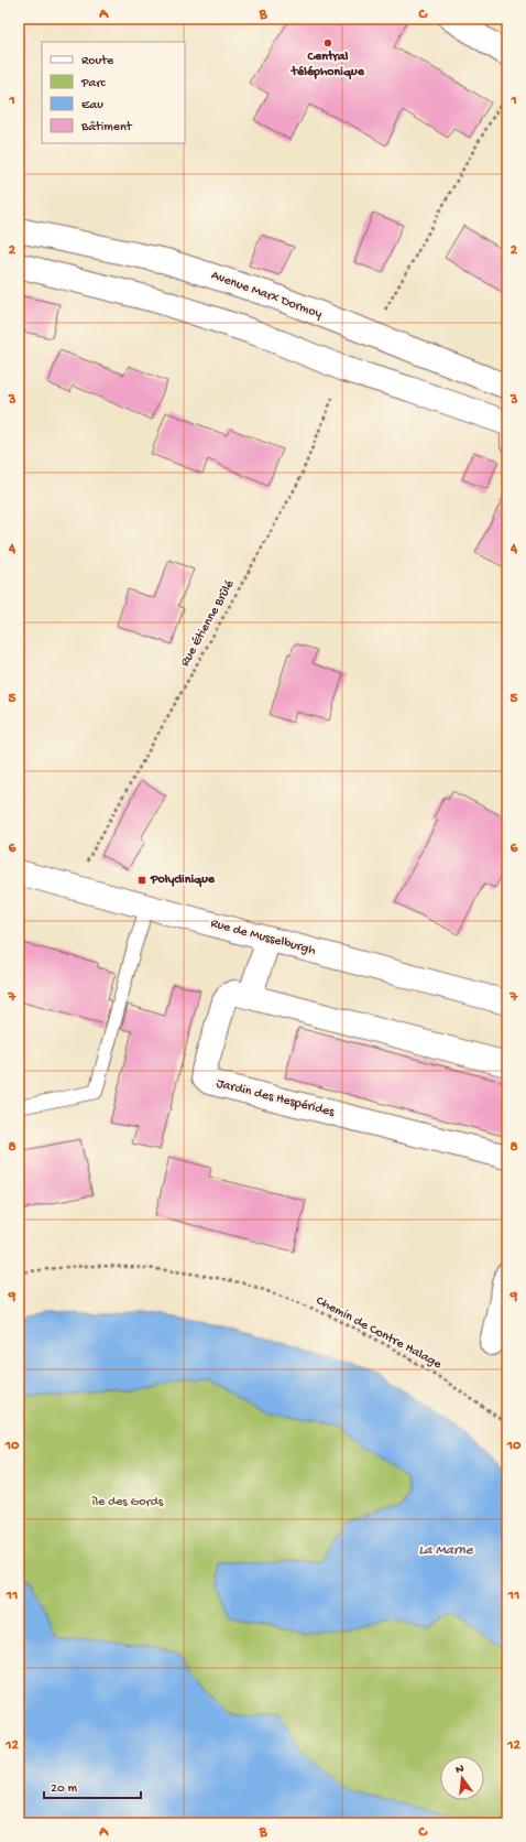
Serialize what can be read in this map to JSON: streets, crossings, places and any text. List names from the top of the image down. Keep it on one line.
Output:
{"streets":{"street":["Avenue Marx Dormoy","Rue de Musselburgh","Jardin des Hespérides"],"path":["Rue Étienne Brûlé","Chemin de Contre Halage"]},"water":["La Marne"],"parks":["île des Gords"],"places":{"other":["Central téléphonique"],"transit":["Polyclinique"]},"legend":["Route","Parc","Eau","Bâtiment"],"scale_bar":"20 m","north":"top","grid":{"columns":["A","B","C"],"rows":["1","2","3","4","5","6","7","8","9","10","11","12"]}}
